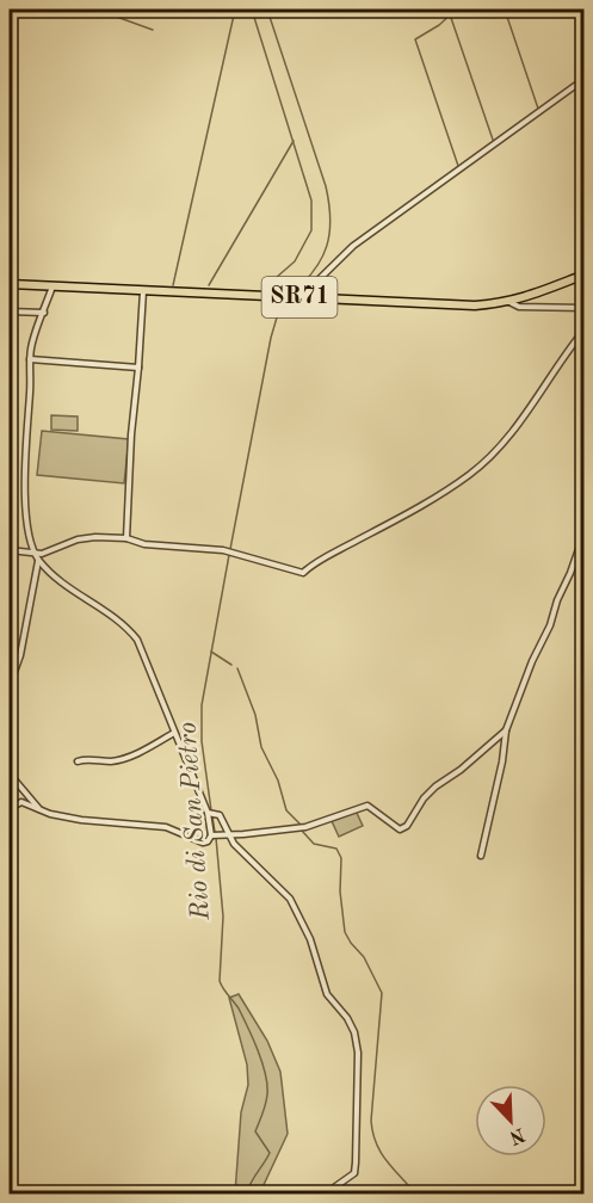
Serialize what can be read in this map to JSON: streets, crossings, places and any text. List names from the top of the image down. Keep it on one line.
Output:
{"streets":{"main road":["SR71"]},"water":["Rio di San Pietro"],"north":"bottom right"}
